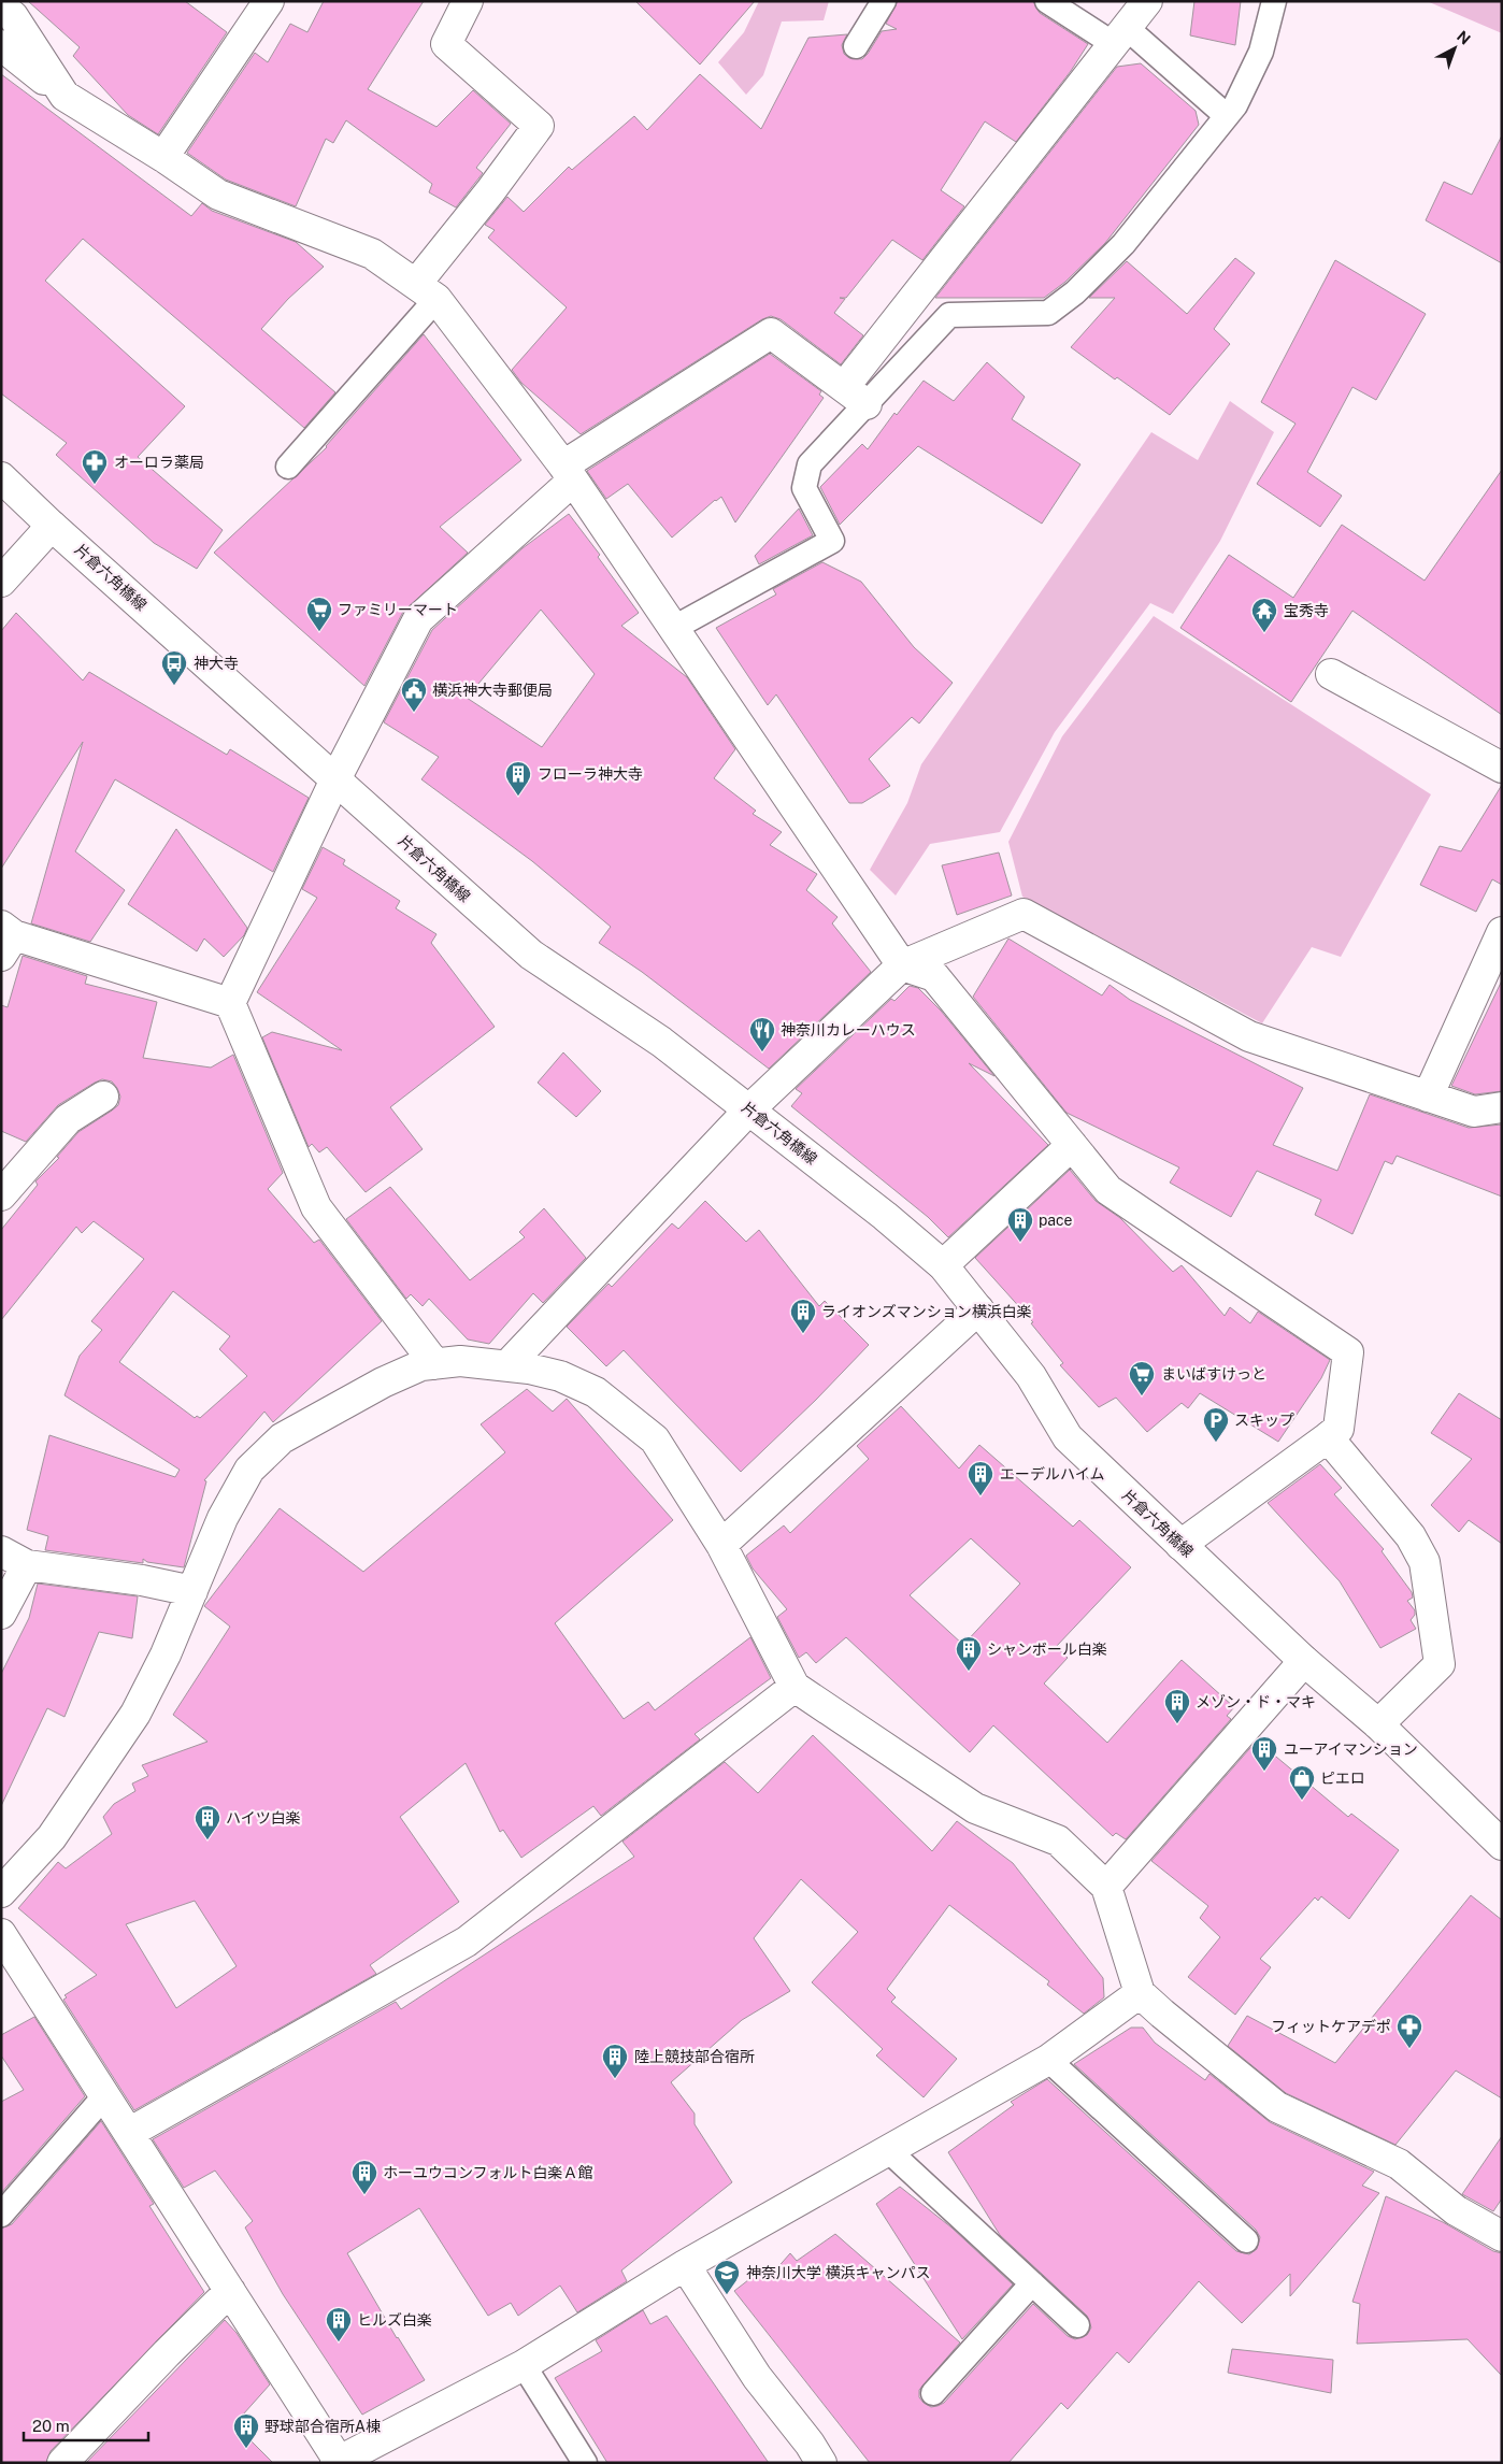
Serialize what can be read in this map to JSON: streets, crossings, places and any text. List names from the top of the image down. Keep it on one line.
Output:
{"streets":{"street":["片倉六角橋線"]},"places":{"pharmacy":["オーロラ薬局","フィットケアデポ"],"supermarket":["ファミリーマート","まいばすけっと"],"temple":["宝秀寺"],"bus stop":["神大寺"],"public building":["横浜神大寺郵便局"],"building":["フローラ神大寺","pace","ライオンズマンション横浜白楽","エーデルハイム","シャンボール白楽","メゾン・ド・マキ","ユーアイマンション","ハイツ白楽","陸上競技部合宿所","ホーユウコンフォルト白楽Ａ館","ヒルズ白楽","野球部合宿所A棟"],"restaurant":["神奈川カレーハウス"],"parking":["スキップ"],"shop":["ピエロ"],"school or university":["神奈川大学 横浜キャンパス"]},"scale_bar":"20 m","north":"top right"}
